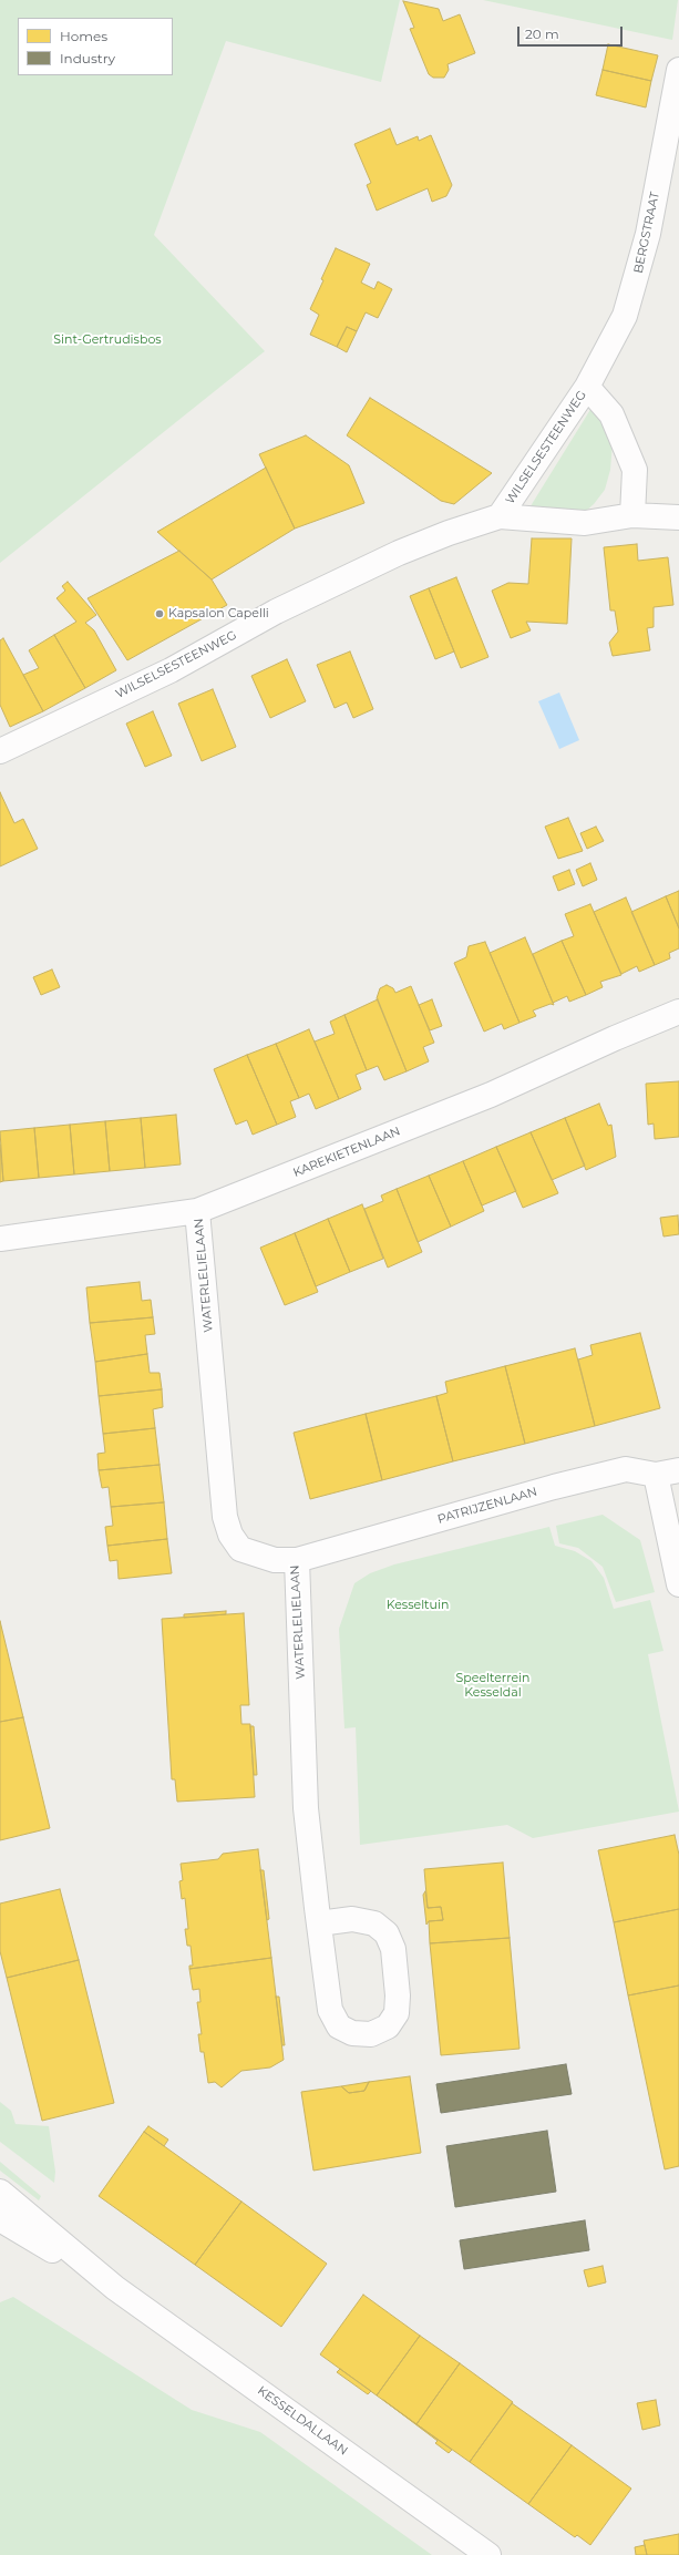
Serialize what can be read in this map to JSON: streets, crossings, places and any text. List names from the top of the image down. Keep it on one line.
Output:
{"streets":{"street":["BERGSTRAAT","WILSELSESTEENWEG","KAREKIETENLAAN","WATERLELIELAAN","PATRIJZENLAAN","KESSELDALLAAN"]},"crossings":[["BERGSTRAAT","WILSELSESTEENWEG"],["KAREKIETENLAAN","WATERLELIELAAN"],["WATERLELIELAAN","PATRIJZENLAAN"]],"parks":["Sint-Gertrudisbos","Kesseltuin","Speelterrein Kesseldal"],"places":["Kapsalon Capelli"],"legend":["Homes","Industry"],"scale_bar":"20 m"}
